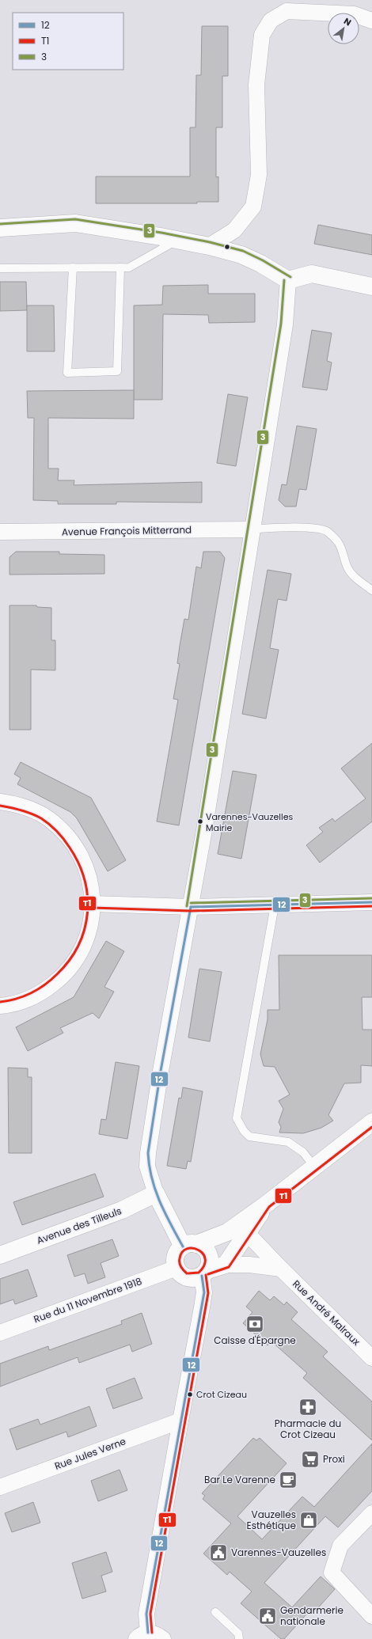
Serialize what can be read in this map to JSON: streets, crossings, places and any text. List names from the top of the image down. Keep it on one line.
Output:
{"streets":{"street":["Avenue François Mitterrand","Avenue des Tilleuls","Rue du 11 Novembre 1918","Rue André Malraux","Rue Jules Verne"]},"places":{"other":["Varennes-Vauzelles Mairie","Crot Cizeau"],"bank":["Caisse d'Épargne"],"pharmacy":["Pharmacie du Crot Cizeau"],"supermarket":["Proxi"],"cafe":["Bar Le Varenne"],"shop":["Vauzelles Esthétique"],"public building":["Varennes-Vauzelles","Gendarmerie nationale"]},"lines":["transit line 3","transit line T1","transit line 12"],"legend":["12","T1","3"],"north":"top right"}
